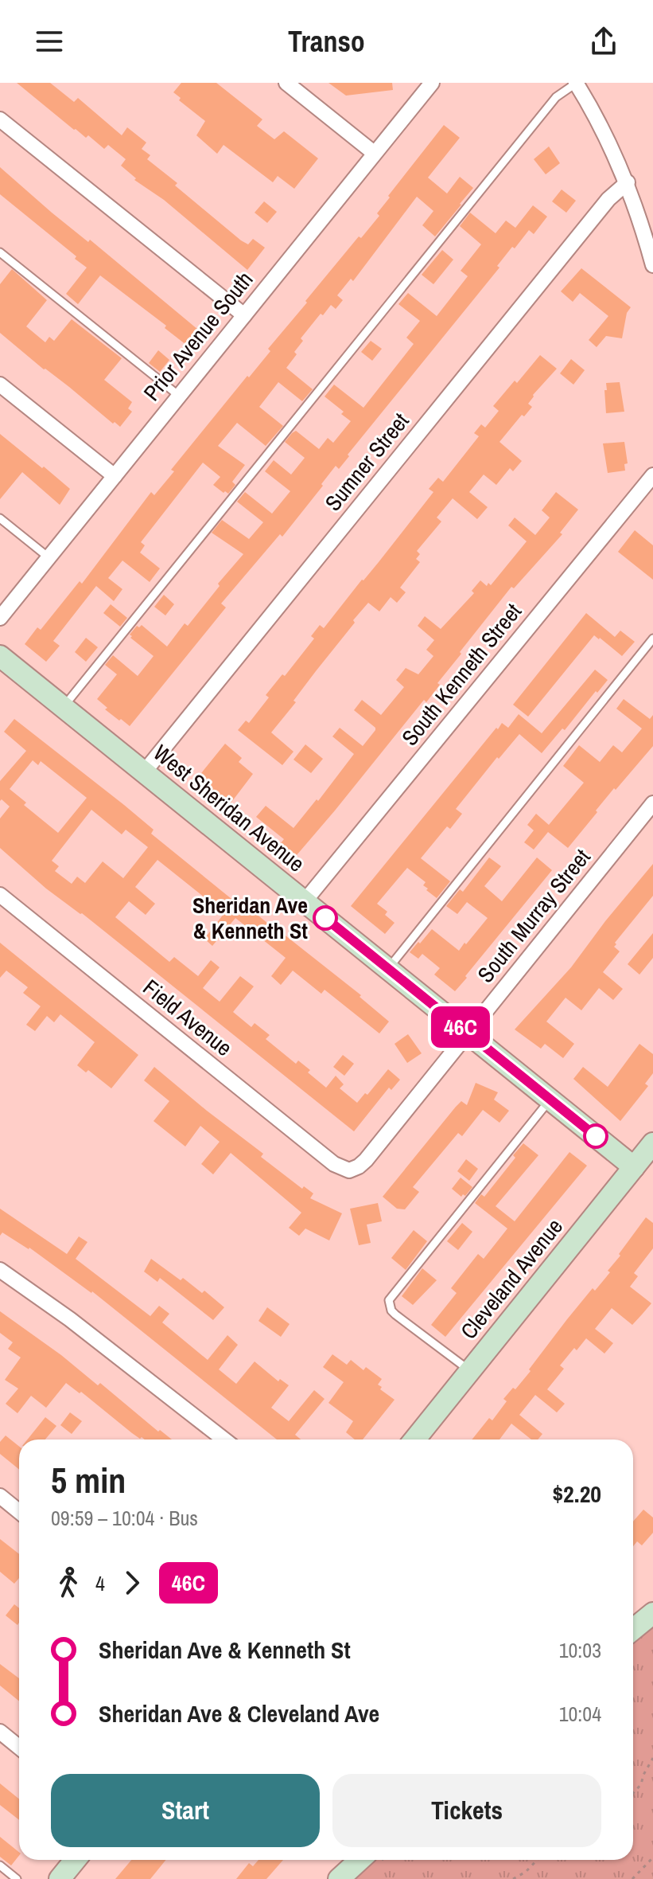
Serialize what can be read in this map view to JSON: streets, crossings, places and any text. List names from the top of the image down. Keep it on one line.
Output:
{"streets":{"street":["Prior Avenue South","Sumner Street","South Kenneth Street","West Sheridan Avenue","South Murray Street","Field Avenue","Cleveland Avenue"]},"crossings":[["Sumner Street","West Sheridan Avenue"],["South Kenneth Street","West Sheridan Avenue"],["West Sheridan Avenue","South Murray Street"],["West Sheridan Avenue","Cleveland Avenue"],["South Murray Street","Field Avenue"]],"places":["Sheridan Ave & Kenneth St"],"lines":["bus line 46C"],"page":{"header":"Transo","on_map":"46C","heading":["5 min","09:59 – 10:04 · Bus","$2.20"],"legs":["4","46C"],"list":[{"name":"Sheridan Ave & Kenneth St","value":"10:03"},{"name":"Sheridan Ave & Cleveland Ave","value":"10:04"}],"buttons":["Start","Tickets"]}}
